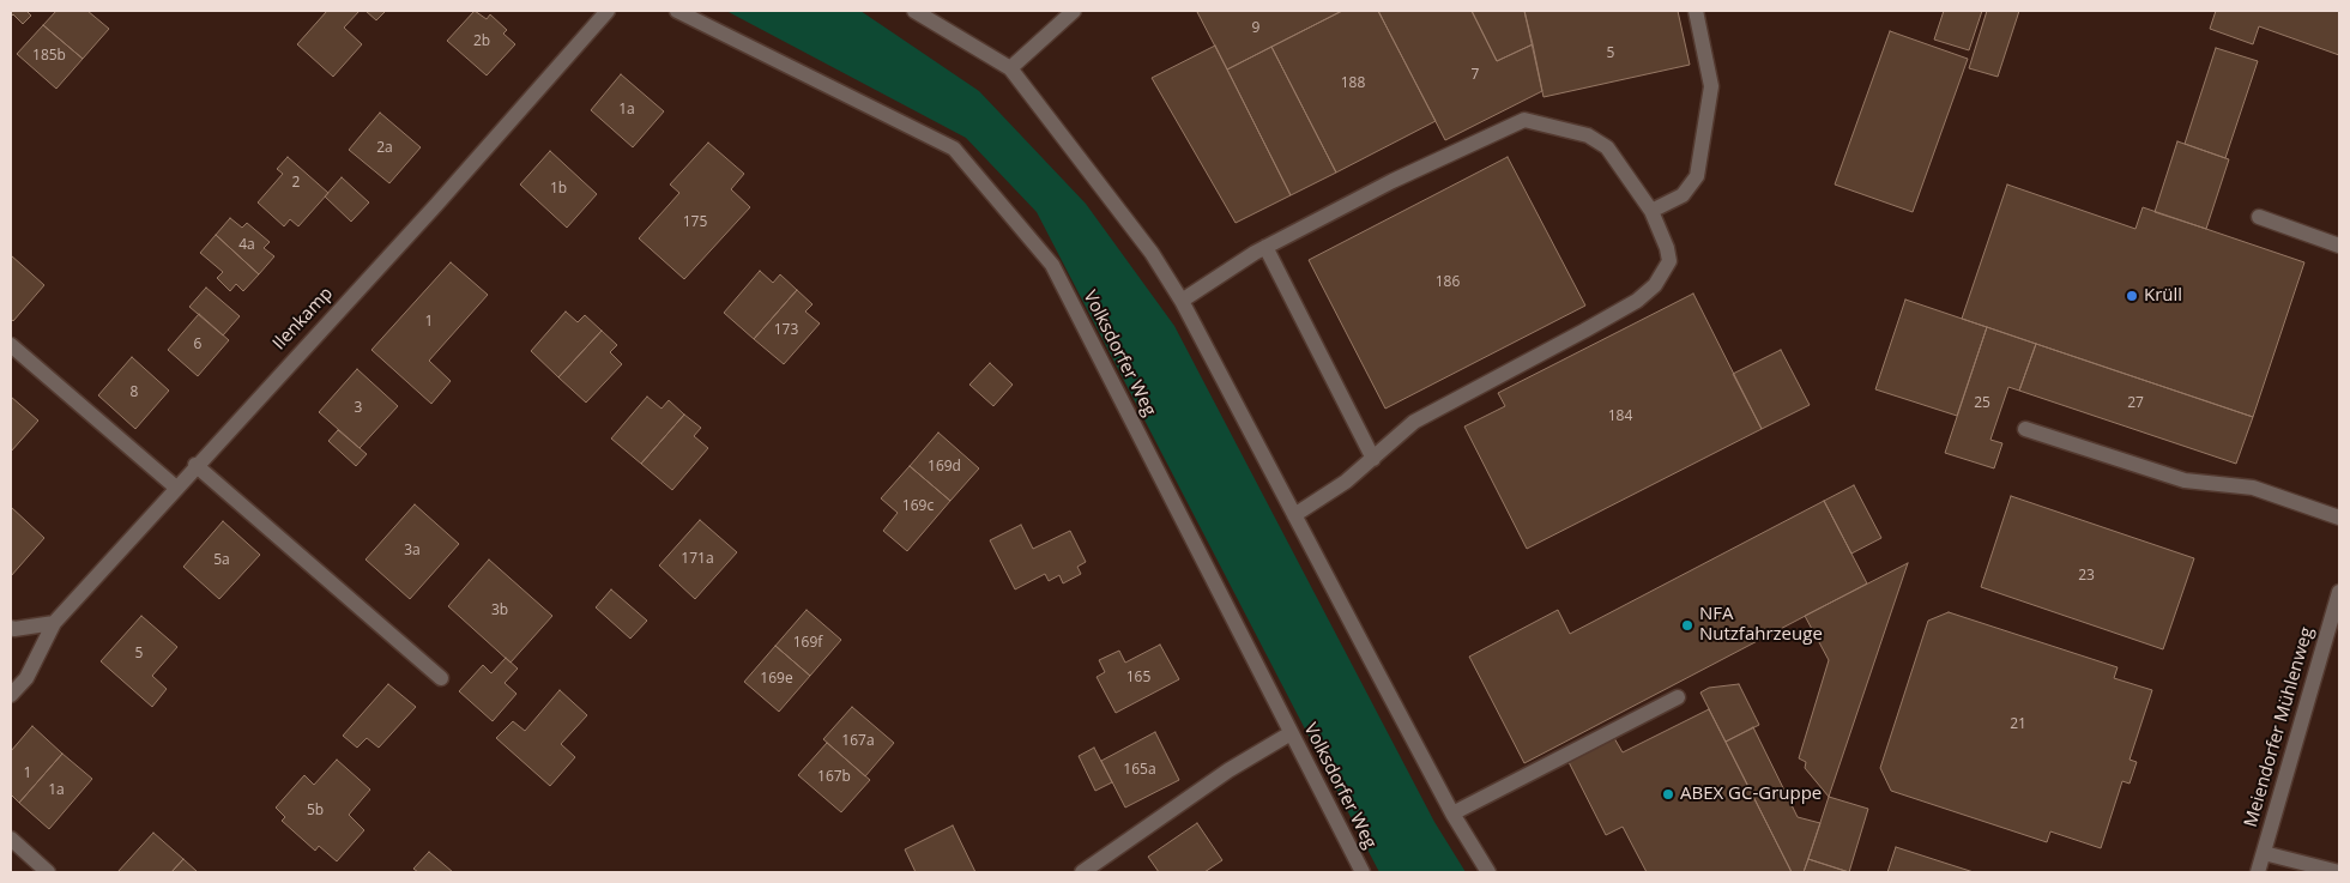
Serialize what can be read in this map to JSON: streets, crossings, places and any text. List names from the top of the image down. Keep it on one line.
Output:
{"streets":{"street":["Ilenkamp","Volksdorfer Weg","Meiendorfer Mühlenweg"]},"places":["Krüll","NFA Nutzfahrzeuge","ABEX GC-Gruppe"],"house_numbers":["9","2b","5","185b","7","188","1a","2a","2","1b","175","4a","186","1","173","6","8","25","27","3","184","169d","169c","3a","171a","5a","23","3b","169f","5","165","169e","21","167a","165a","1","167b","1a","5b"]}
